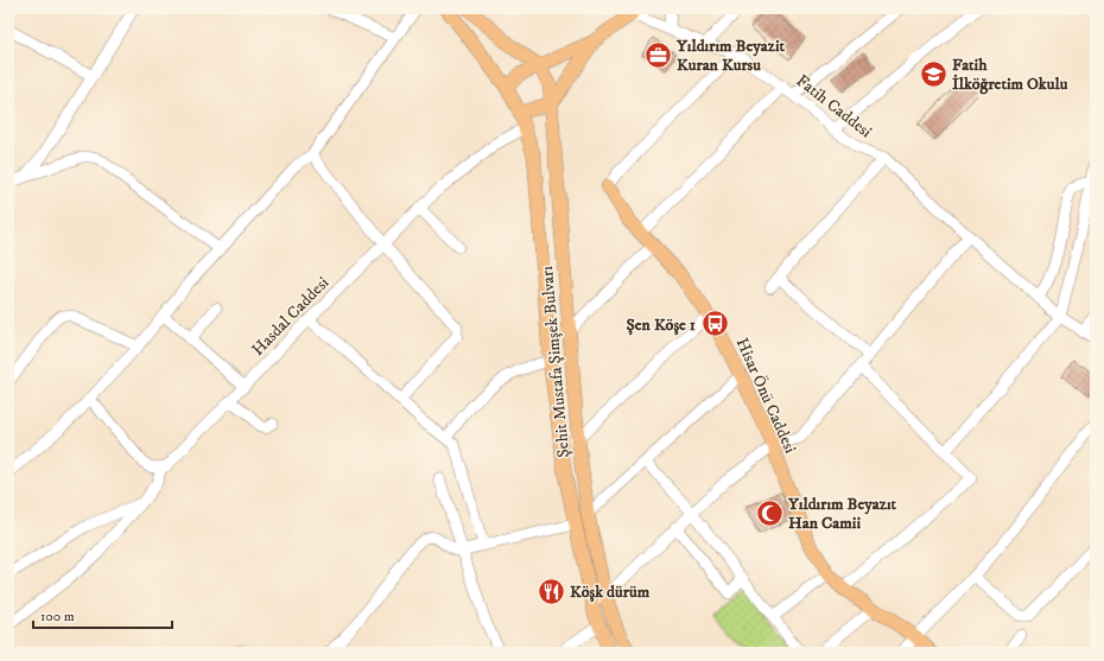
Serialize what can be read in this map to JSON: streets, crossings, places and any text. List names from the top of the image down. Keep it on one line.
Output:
{"streets":{"main road":["Şehit Mustafa Şimşek Bulvarı","Hisar Önü Caddesi"],"street":["Fatih Caddesi","Hasdal Caddesi"]},"crossings":[["Hasdal Caddesi","Şehit Mustafa Şimşek Bulvarı"]],"places":{"office":["Yıldırım Beyazit Kuran Kursu"],"school or university":["Fatih İlköğretim Okulu"],"bus stop":["Şen Köşe 1"],"mosque":["Yıldırım Beyazıt Han Camii"],"restaurant":["Köşk dürüm"]},"scale_bar":"100 m"}
